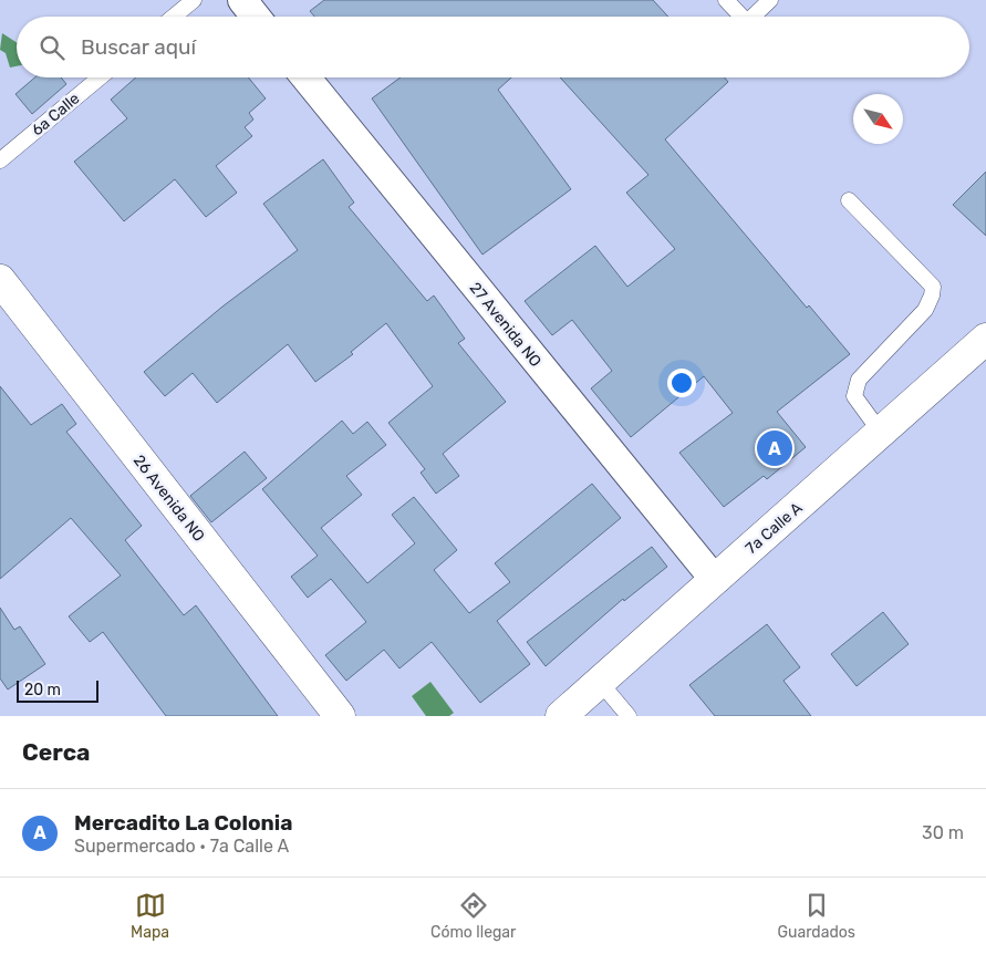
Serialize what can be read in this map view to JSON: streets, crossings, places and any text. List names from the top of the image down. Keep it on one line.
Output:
{"streets":{"street":["27 Avenida NO","26 Avenida NO","7a Calle A"],"lane":["6a Calle"]},"crossings":[["27 Avenida NO","7a Calle A"]],"scale_bar":"20 m","north":"bottom right","page":{"search":"Buscar aquí","pins":"A","scale":"20 m","heading":"Cerca","list":[{"mark":"A","name":"Mercadito La Colonia","note":"Supermercado · 7a Calle A","value":"30 m"}],"nav":["Mapa","Cómo llegar","Guardados"]}}
